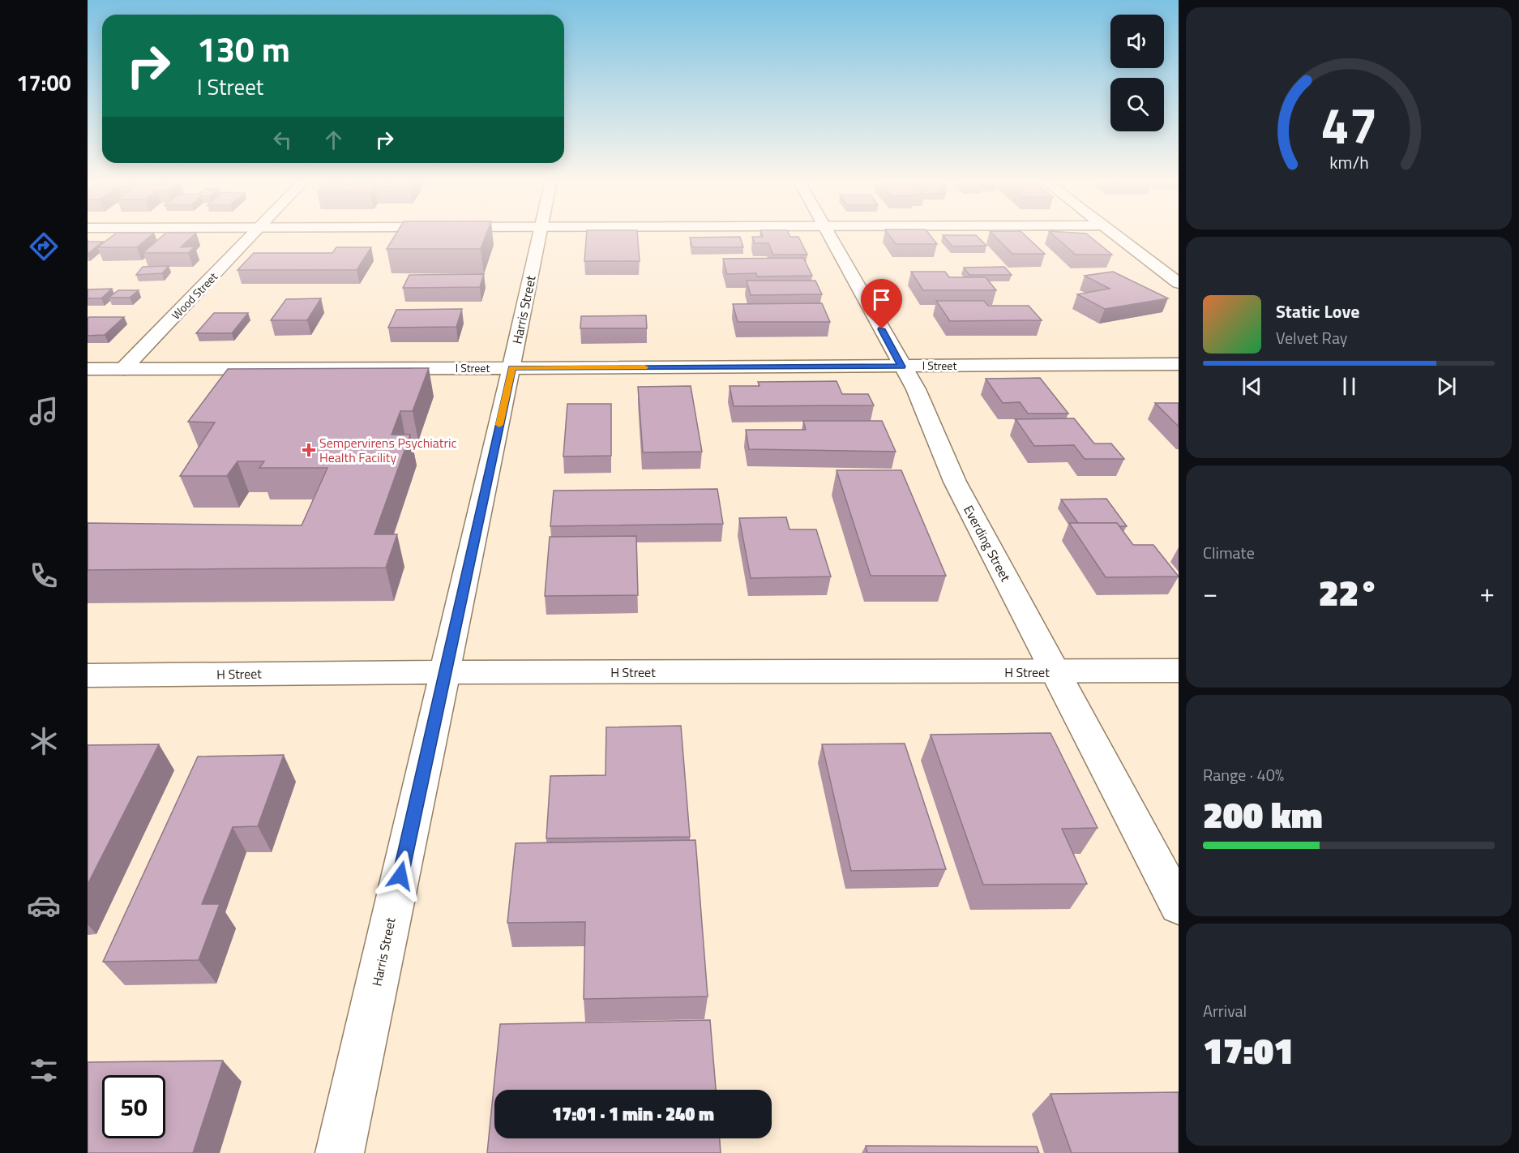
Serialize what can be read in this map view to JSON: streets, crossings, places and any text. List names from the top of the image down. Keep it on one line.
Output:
{"streets":{"street":["Wood Street","Harris Street","I Street","Everding Street","H Street"]},"crossings":[["Wood Street","I Street"],["Harris Street","I Street"],["Harris Street","H Street"],["I Street","Everding Street"],["Everding Street","H Street"]],"places":{"health":["Sempervirens Psychiatric Health Facility"]},"page":{"tabs":"17:00","turn":["130 m","I Street"],"song":["Static Love","Velvet Ray"],"tile":["Climate",["Range · 40%","200 km"],["Arrival","17:01"]],"heat":["−","22°","+"],"limit":"50","trip":"17:01 · 1 min · 240 m","gauge":["47","km/h"]}}
